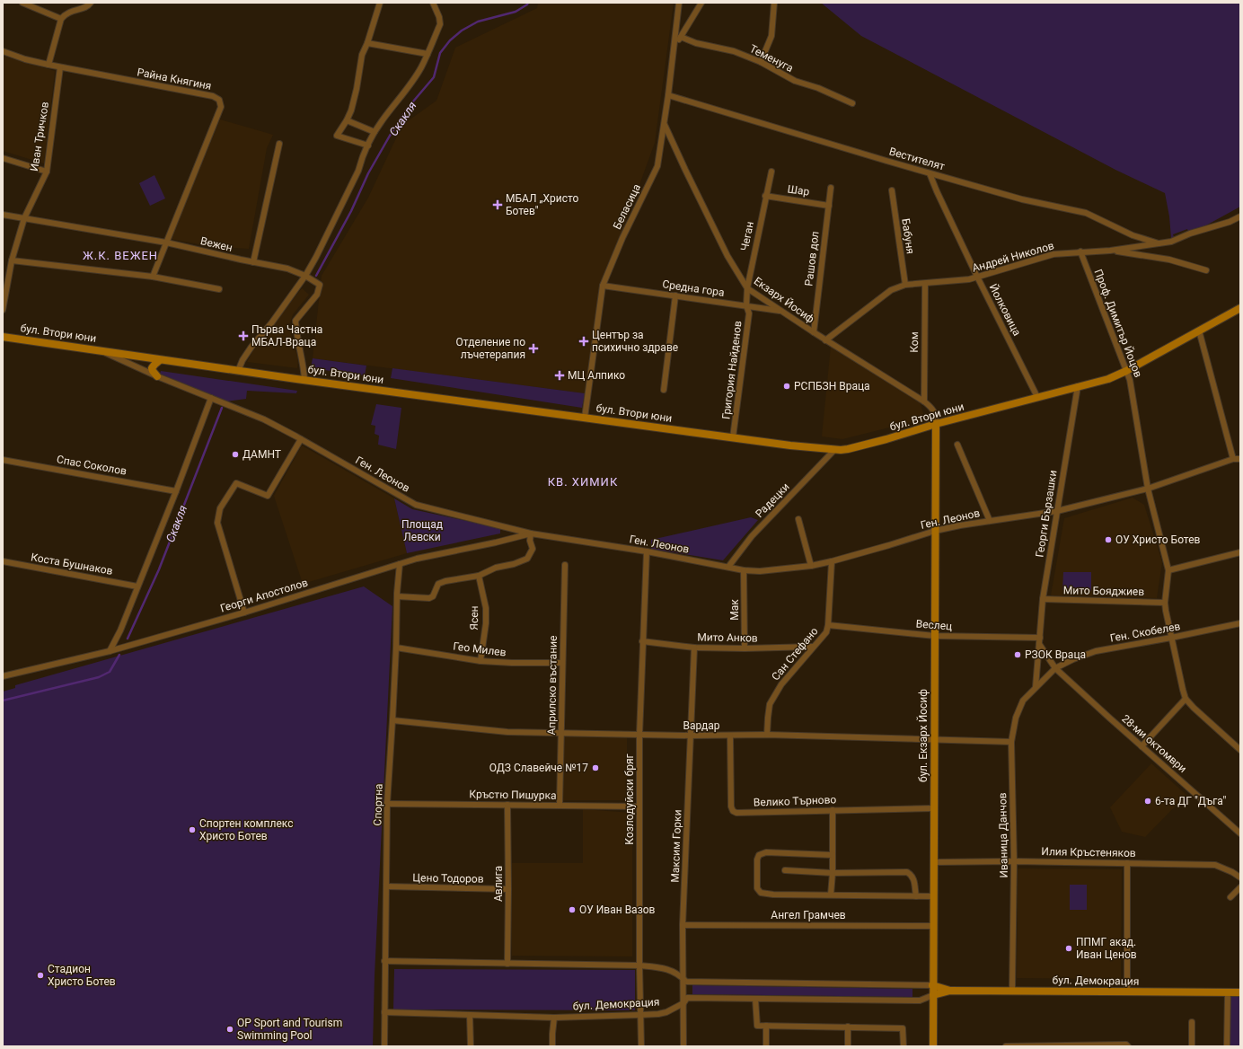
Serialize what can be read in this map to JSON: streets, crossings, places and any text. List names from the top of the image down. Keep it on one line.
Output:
{"streets":{"street":["Теменуга","Райна Княгиня","Иван Тричков","Вестителят","Шар","Беласица","Чеган","Бабуня","Вежен","Андрей Николов","Рашов дол","Средна гора","Екзарх Йосиф","Йолковица","Проф. Димитър Йоцов","бул. Втори юни","Ком","Григория Найденов","Спас Соколов","Ген. Леонов","Радецки","Георги Бързашки","Коста Бушнаков","Мито Бояджиев","Георги Апостолов","Мак","Ясен","Веслец","Ген. Скобелев","Мито Анков","Гео Милев","Сан Стефано","Априлско въстание","Вардар","бул. Екзарх Йосиф","28-ми октомври","Кръстю Пишурка","Козлодуйски бряг","Велико Търново","Спортна","Иваница Данчов","Максим Горки","Илия Кръстеняков","Цено Тодоров","Авлига","Ангел Грамчев","бул. Демокрация"]},"crossings":[["Райна Княгиня","Иван Тричков"],["Райна Княгиня","Вежен"],["Иван Тричков","Вежен"],["Вестителят","Беласица"],["Вестителят","Андрей Николов"],["Вестителят","Йолковица"],["Шар","Чеган"],["Шар","Рашов дол"],["Беласица","Средна гора"],["Беласица","Екзарх Йосиф"],["Беласица","бул. Втори юни"],["Чеган","Средна гора"],["Чеган","Екзарх Йосиф"],["Чеган","Григория Найденов"],["Бабуня","Андрей Николов"],["Вежен","бул. Втори юни"],["Андрей Николов","Екзарх Йосиф"],["Андрей Николов","Йолковица"],["Андрей Николов","Проф. Димитър Йоцов"],["Андрей Николов","Ком"],["Рашов дол","Екзарх Йосиф"],["Средна гора","Екзарх Йосиф"],["Средна гора","Григория Найденов"],["Екзарх Йосиф","бул. Втори юни"],["Екзарх Йосиф","Ком"],["Екзарх Йосиф","бул. Екзарх Йосиф"],["Йолковица","бул. Втори юни"],["Проф. Димитър Йоцов","бул. Втори юни"],["Проф. Димитър Йоцов","Ген. Леонов"],["бул. Втори юни","Григория Найденов"],["бул. Втори юни","Ген. Леонов"],["бул. Втори юни","Радецки"],["бул. Втори юни","Георги Бързашки"],["бул. Втори юни","бул. Екзарх Йосиф"],["Ген. Леонов","Радецки"],["Ген. Леонов","Георги Бързашки"],["Ген. Леонов","Георги Апостолов"],["Ген. Леонов","Мак"],["Ген. Леонов","Сан Стефано"],["Ген. Леонов","бул. Екзарх Йосиф"],["Ген. Леонов","Козлодуйски бряг"],["Георги Бързашки","Мито Бояджиев"],["Георги Бързашки","Веслец"],["Георги Бързашки","Ген. Скобелев"],["Георги Бързашки","28-ми октомври"],["Георги Бързашки","Иваница Данчов"],["Георги Апостолов","Спортна"],["Мак","Мито Анков"],["Ясен","Гео Милев"],["Веслец","Сан Стефано"],["Веслец","бул. Екзарх Йосиф"],["Веслец","28-ми октомври"],["Ген. Скобелев","28-ми октомври"],["Ген. Скобелев","Иваница Данчов"],["Мито Анков","Сан Стефано"],["Мито Анков","Козлодуйски бряг"],["Мито Анков","Максим Горки"],["Гео Милев","Априлско въстание"],["Гео Милев","Спортна"],["Сан Стефано","Вардар"],["Априлско въстание","Вардар"],["Априлско въстание","Кръстю Пишурка"],["Вардар","бул. Екзарх Йосиф"],["Вардар","Козлодуйски бряг"],["Вардар","Велико Търново"],["Вардар","Спортна"],["Вардар","Иваница Данчов"],["Вардар","Максим Горки"],["бул. Екзарх Йосиф","Велико Търново"],["бул. Екзарх Йосиф","Илия Кръстеняков"],["бул. Екзарх Йосиф","Ангел Грамчев"],["бул. Екзарх Йосиф","бул. Демокрация"],["Кръстю Пишурка","Козлодуйски бряг"],["Кръстю Пишурка","Спортна"],["Кръстю Пишурка","Авлига"],["Козлодуйски бряг","бул. Демокрация"],["Спортна","Цено Тодоров"],["Спортна","бул. Демокрация"],["Иваница Данчов","Илия Кръстеняков"],["Иваница Данчов","бул. Демокрация"],["Максим Горки","Ангел Грамчев"],["Максим Горки","бул. Демокрация"],["Цено Тодоров","Авлига"],["Авлига","бул. Демокрация"]],"districts":["Ж.К. ВЕЖЕН","КВ. ХИМИК"],"water":["Скакля"],"parks":["Площад Левски"],"places":{"health":["МБАЛ „Христо Ботев\"","Първа Частна МБАЛ-Враца","Център за психично здраве","Отделение по лъчетерапия","МЦ Алпико"],"other":["РСПБЗН Враца","ДАМНТ","ОУ Христо Ботев","РЗОК Враца","ОДЗ Славейче №17","6-та ДГ \"Дъга\"","Спортен комплекс Христо Ботев","ОУ Иван Вазов","ППМГ акад. Иван Ценов","Стадион Христо Ботев","OP Sport and Tourism Swimming Pool"]}}
